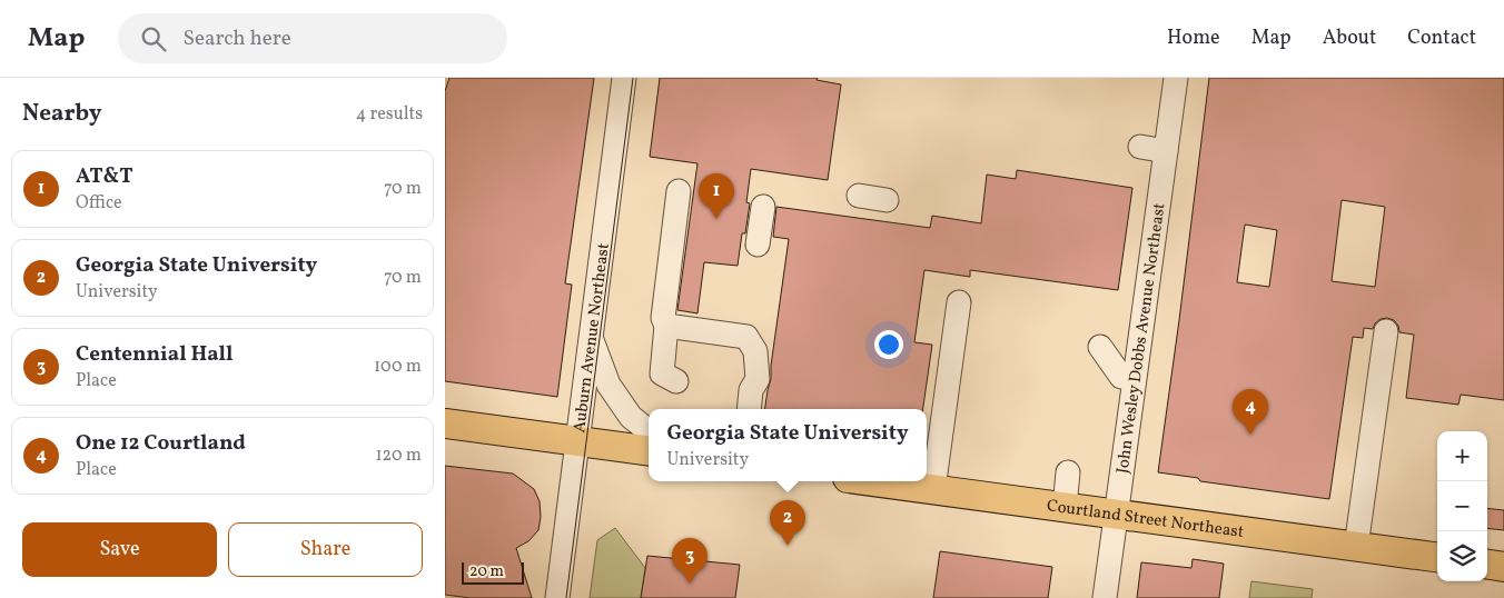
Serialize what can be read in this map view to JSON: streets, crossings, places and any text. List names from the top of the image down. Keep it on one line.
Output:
{"streets":{"main road":["Courtland Street Northeast"],"street":["Auburn Avenue Northeast","John Wesley Dobbs Avenue Northeast"]},"crossings":[["John Wesley Dobbs Avenue Northeast","Courtland Street Northeast"]],"scale_bar":"20 m","page":{"header":"Map","search":"Search here","nav":["Home","Map","About","Contact"],"heading":["Nearby","4 results"],"list":[{"mark":"1","name":"AT&T","note":"Office","value":"70 m"},{"mark":"2","name":"Georgia State University","note":"University","value":"70 m"},{"mark":"3","name":"Centennial Hall","note":"Place","value":"100 m"},{"mark":"4","name":"One 12 Courtland","note":"Place","value":"120 m"}],"pins":["1","4","2","3"],"popup":["Georgia State University","University"],"map_buttons":["+","−"],"buttons":["Save","Share"],"scale":"20 m"}}
